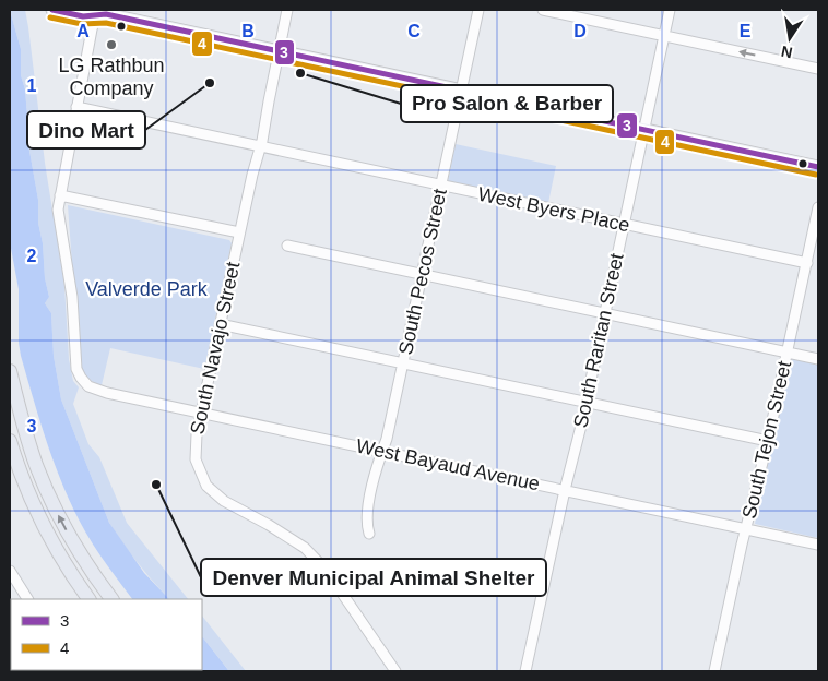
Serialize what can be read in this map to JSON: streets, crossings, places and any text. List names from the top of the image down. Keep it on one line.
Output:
{"streets":{"street":["West Byers Place","South Pecos Street","South Raritan Street","South Navajo Street","South Tejon Street","West Bayaud Avenue"]},"crossings":[["West Byers Place","South Pecos Street"],["West Byers Place","South Raritan Street"],["West Byers Place","South Navajo Street"],["West Byers Place","South Tejon Street"],["South Pecos Street","West Bayaud Avenue"],["South Raritan Street","West Bayaud Avenue"],["South Navajo Street","West Bayaud Avenue"],["South Tejon Street","West Bayaud Avenue"]],"parks":["Valverde Park"],"places":["LG Rathbun Company","Pro Salon & Barber","Dino Mart","Denver Municipal Animal Shelter"],"lines":["transit line 3","transit line 4"],"legend":["3","4"],"north":"bottom","grid":{"columns":["A","B","C","D","E"],"rows":["1","2","3"]}}
